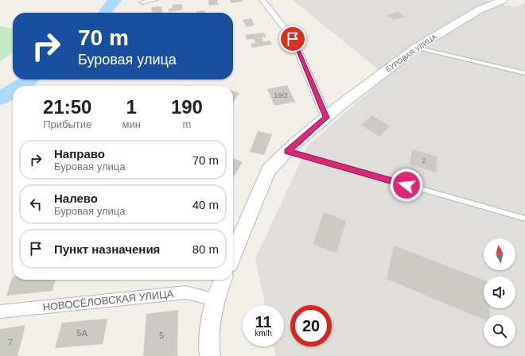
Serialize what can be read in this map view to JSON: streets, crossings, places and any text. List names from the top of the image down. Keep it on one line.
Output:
{"streets":{"street":["БУРОВАЯ УЛИЦА","НОВОСЁЛОВСКАЯ УЛИЦА"]},"house_numbers":["19/2","2","5А","5","7"],"north":"top","page":{"turn":["70 m","Буровая улица"],"eta":["21:50","Прибытие","1","мин","190","m"],"list":[{"name":"Направо","note":"Буровая улица","value":"70 m"},{"name":"Налево","note":"Буровая улица","value":"40 m"},{"name":"Пункт назначения","value":"80 m"}],"speed":"11 km/h","limit":"20"}}
